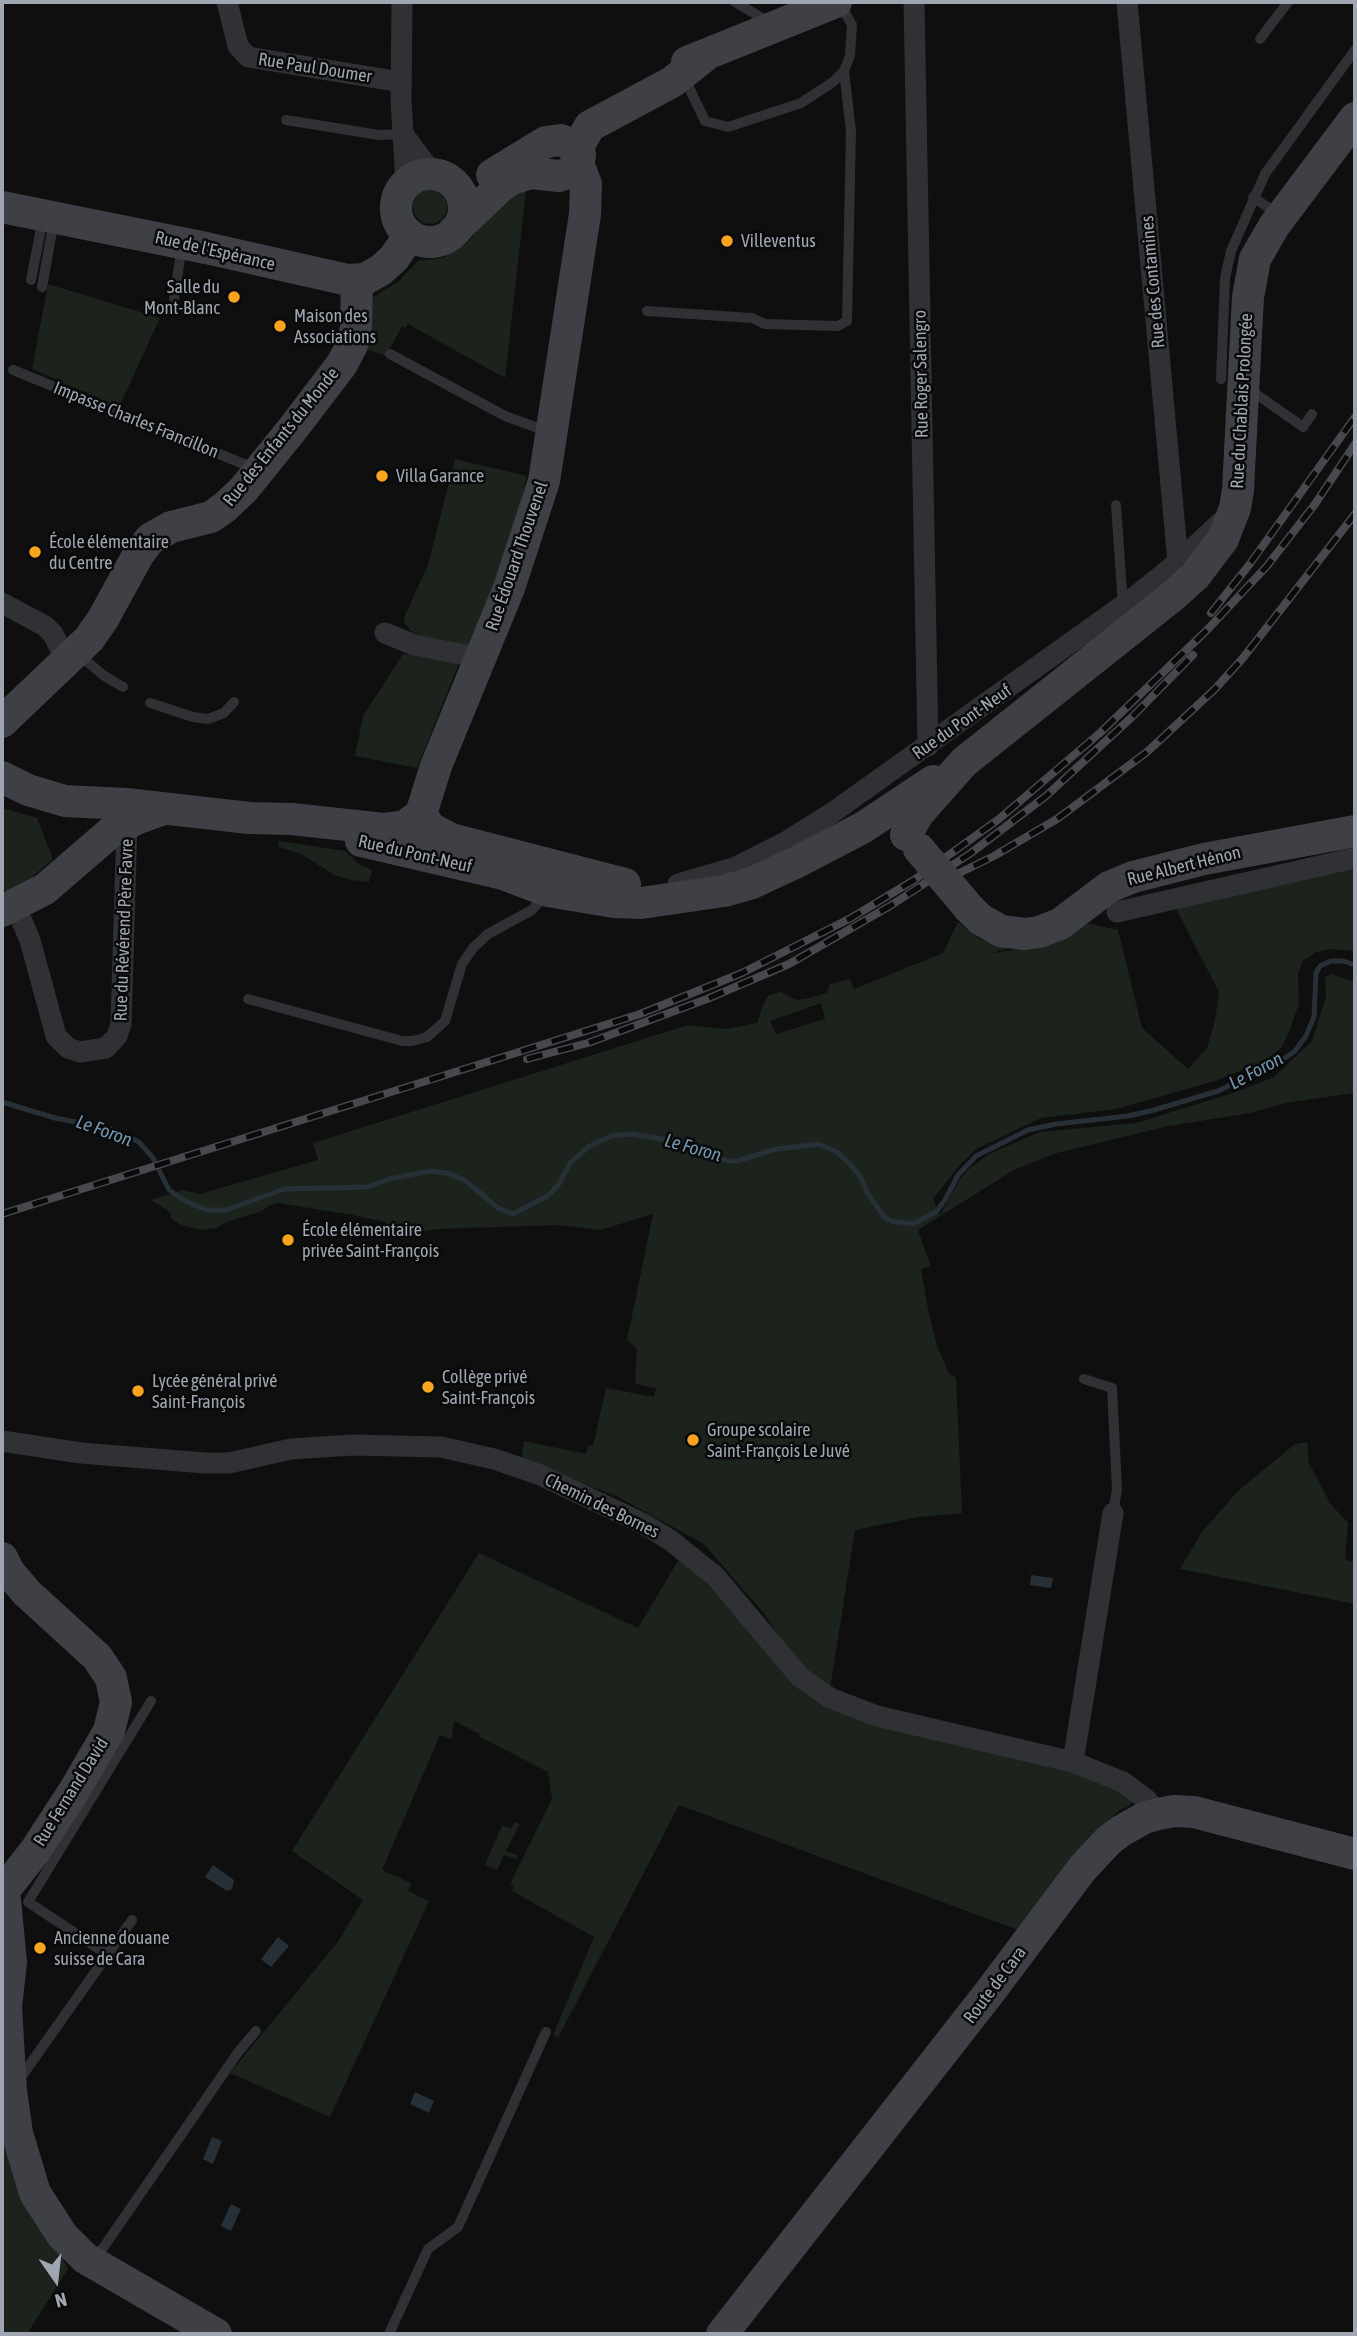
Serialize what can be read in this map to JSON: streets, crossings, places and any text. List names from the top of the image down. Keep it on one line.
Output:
{"streets":{"street":["Rue Paul Doumer","Rue de l'Espérance","Rue des Contamines","Rue Roger Salengro","Rue du Chablais Prolongée","Rue des Enfants du Monde","Rue Édouard Thouvenel","Rue du Pont-Neuf","Rue Albert Hénon","Rue du Révérend Père Favre","Chemin des Bornes","Rue Fernand David","Route de Cara"],"lane":["Impasse Charles Francillon"]},"crossings":[["Rue de l'Espérance","Rue des Enfants du Monde"],["Rue des Contamines","Rue du Pont-Neuf"],["Rue Roger Salengro","Rue du Pont-Neuf"],["Rue du Chablais Prolongée","Rue du Pont-Neuf"],["Rue du Chablais Prolongée","Rue Albert Hénon"],["Impasse Charles Francillon","Rue des Enfants du Monde"],["Rue Édouard Thouvenel","Rue du Pont-Neuf"],["Rue du Pont-Neuf","Rue Albert Hénon"],["Rue du Pont-Neuf","Rue du Révérend Père Favre"],["Chemin des Bornes","Route de Cara"]],"water":["Le Foron"],"places":["Villeventus","Salle du Mont-Blanc","Maison des Associations","Villa Garance","École élémentaire du Centre","École élémentaire privée Saint-François","Collège privé Saint-François","Lycée général privé Saint-François","Groupe scolaire Saint-François Le Juvé","Ancienne douane suisse de Cara"],"north":"bottom"}
